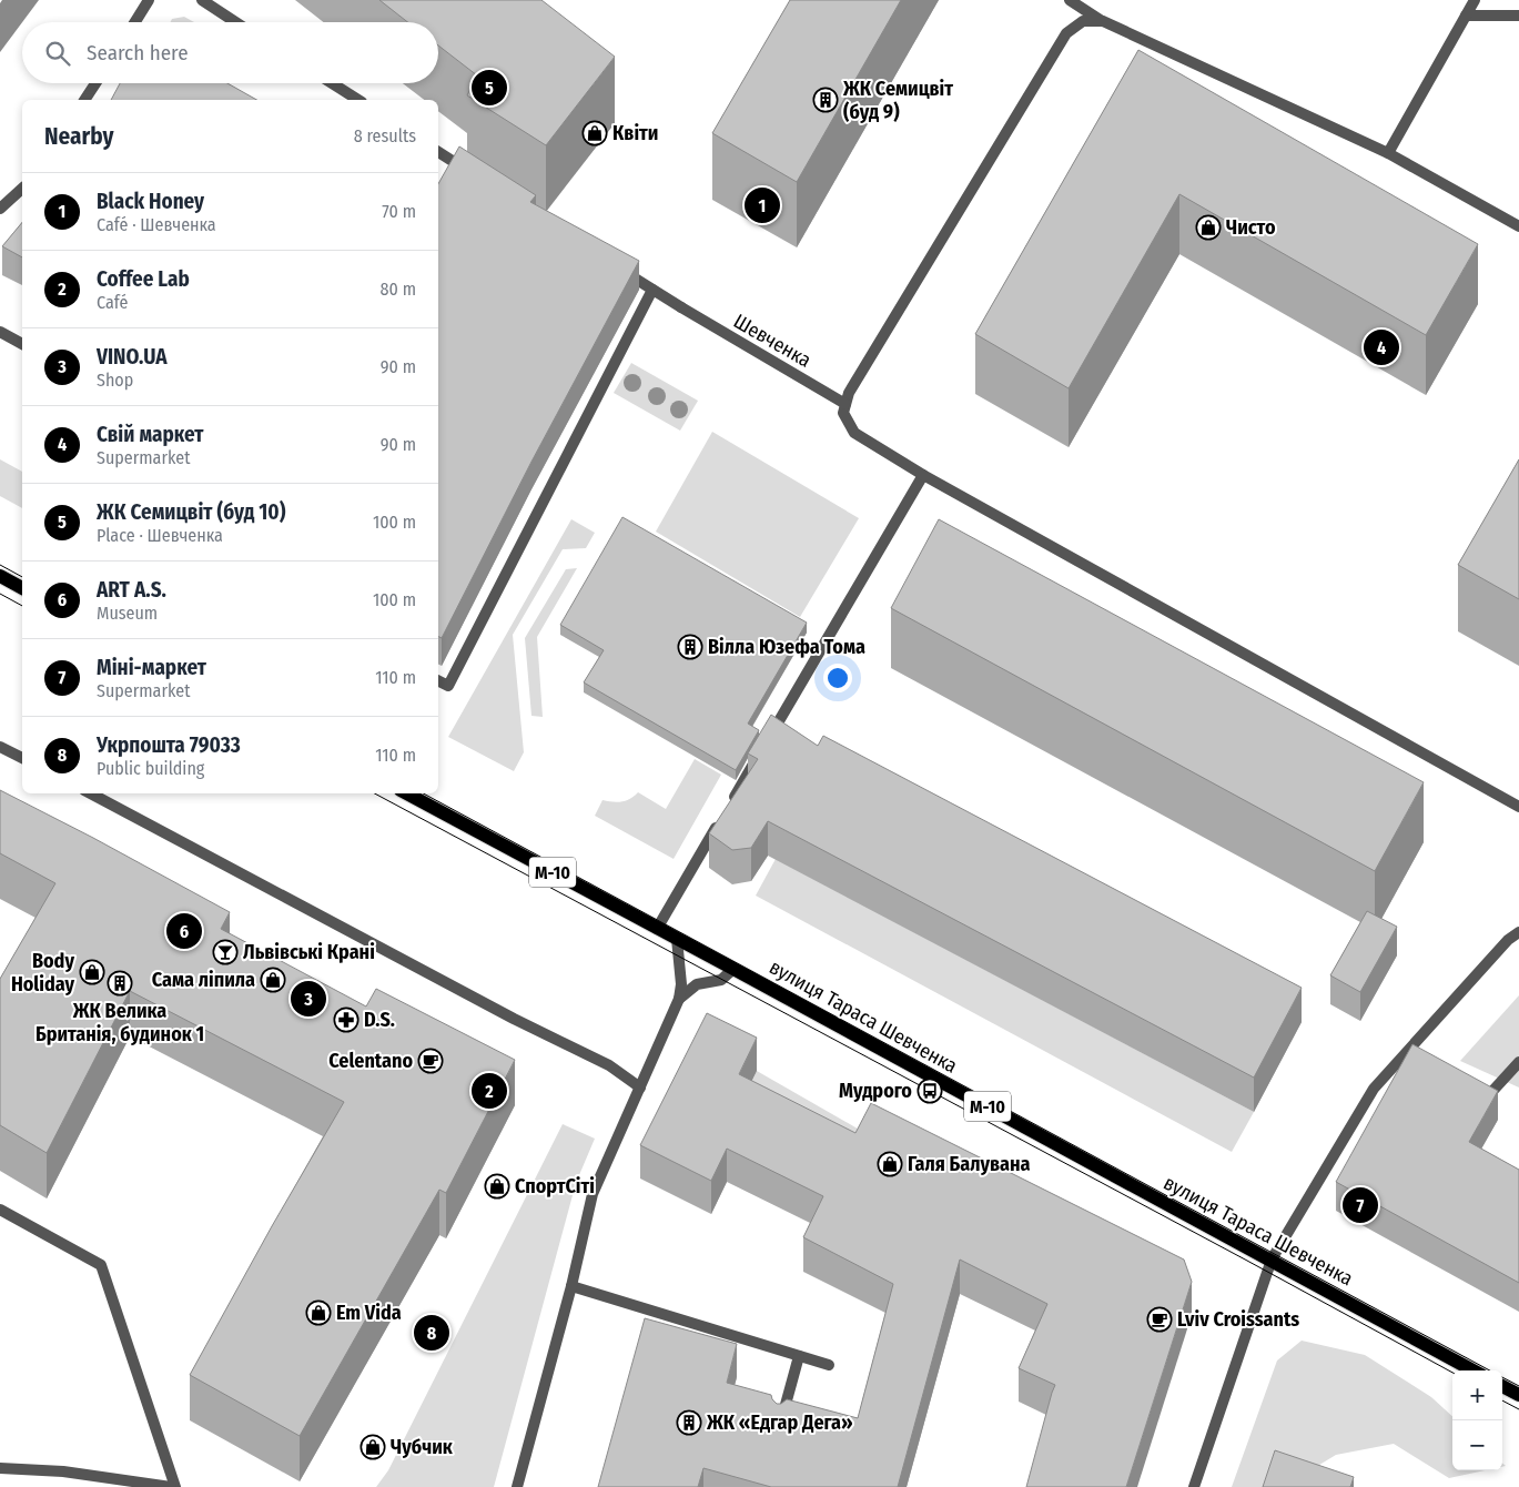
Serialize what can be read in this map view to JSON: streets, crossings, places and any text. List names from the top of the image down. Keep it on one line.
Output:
{"streets":{"main road":["М-10","вулиця Тараса Шевченка"],"street":["Шевченка"]},"places":{"building":["ЖК Семицвіт (буд 9)","Вілла Юзефа Тома","ЖК Велика Британія, будинок 1","ЖК «Едгар Дега»"],"shop":["Квіти","Чисто","Body Holiday","Сама ліпила","Галя Балувана","СпортСіті","Em Vida","Чубчик"],"bar":["Львівські Крані"],"pharmacy":["D.S."],"cafe":["Celentano","Lviv Croissants"],"bus stop":["Мудрого"]},"page":{"search":"Search here","pins":["5","1","4","6","3","2","7","8"],"heading":["Nearby","8 results"],"list":[{"mark":"1","name":"Black Honey","note":"Café · Шевченка","value":"70 m"},{"mark":"2","name":"Coffee Lab","note":"Café","value":"80 m"},{"mark":"3","name":"VINO.UA","note":"Shop","value":"90 m"},{"mark":"4","name":"Свiй маркет","note":"Supermarket","value":"90 m"},{"mark":"5","name":"ЖК Семицвіт (буд 10)","note":"Place · Шевченка","value":"100 m"},{"mark":"6","name":"ART A.S.","note":"Museum","value":"100 m"},{"mark":"7","name":"Міні-маркет","note":"Supermarket","value":"110 m"},{"mark":"8","name":"Укрпошта 79033","note":"Public building","value":"110 m"}],"map_buttons":["+","−"]}}
